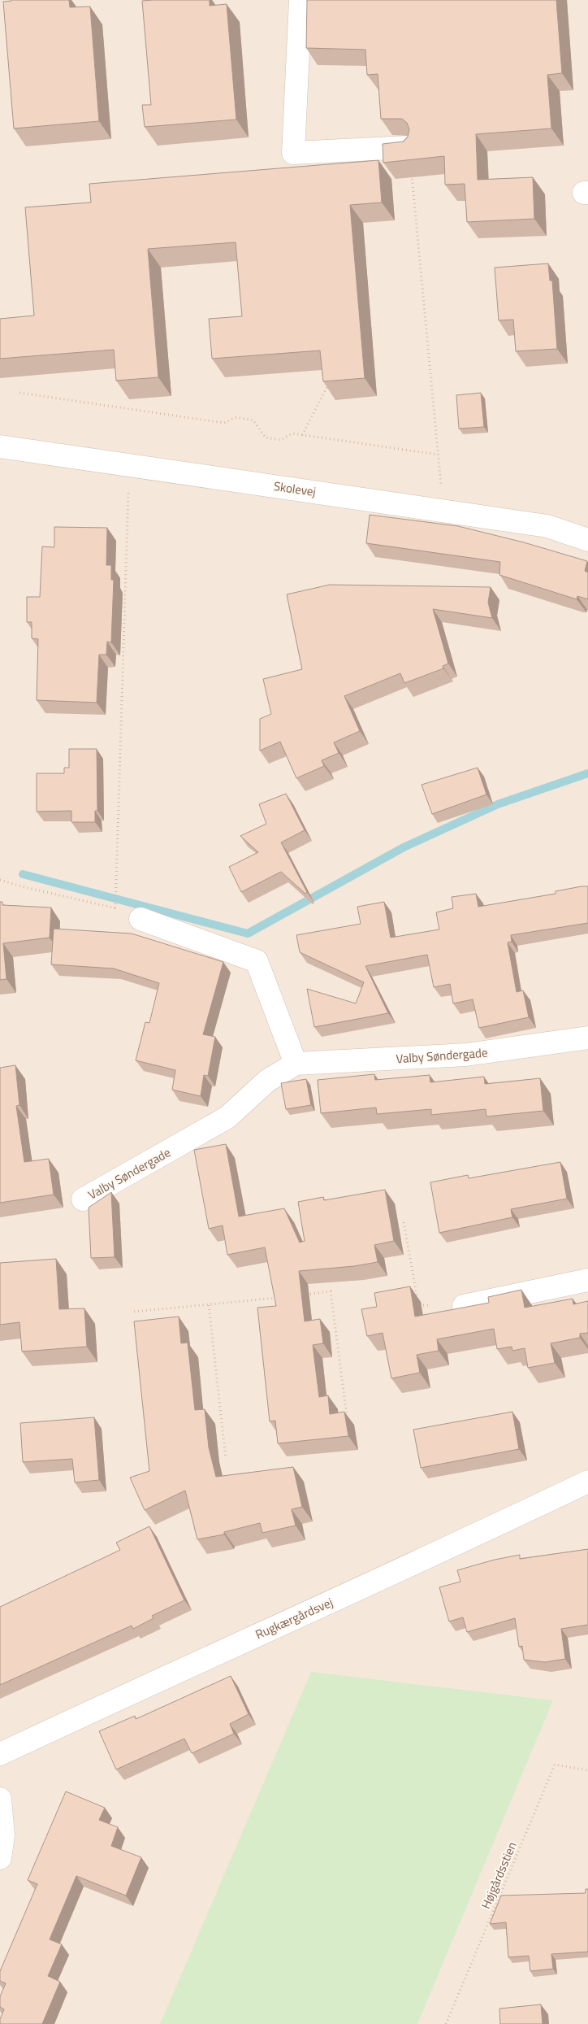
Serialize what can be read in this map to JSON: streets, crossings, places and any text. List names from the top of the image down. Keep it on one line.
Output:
{"streets":{"street":["Skolevej","Valby Søndergade","Rugkærgårdsvej"],"path":["Højgårdsstien"]}}
